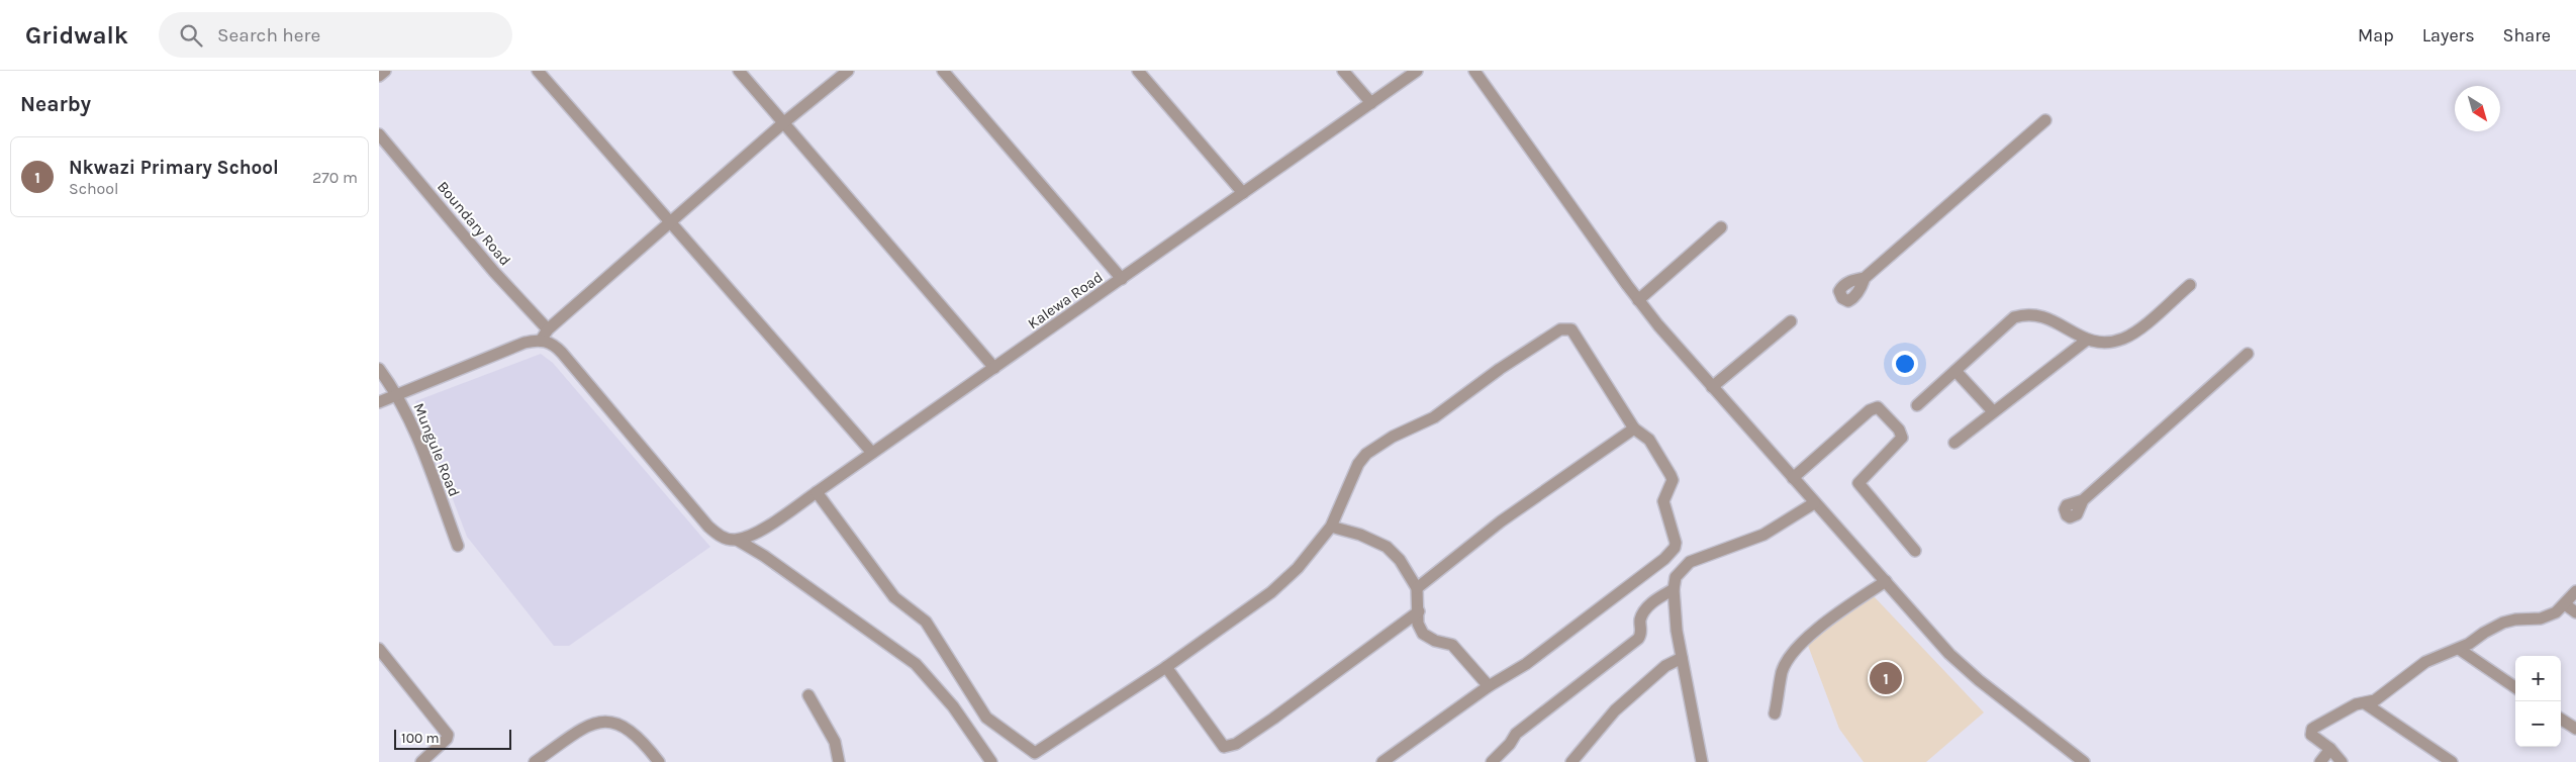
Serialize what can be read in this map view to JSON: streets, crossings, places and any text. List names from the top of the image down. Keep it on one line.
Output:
{"streets":{"street":["Boundary Road","Kalewa Road","Mungule Road"]},"scale_bar":"100 m","north":"bottom right","page":{"header":"Gridwalk","search":"Search here","nav":["Map","Layers","Share"],"heading":"Nearby","list":[{"mark":"1","name":"Nkwazi Primary School","note":"School","value":"270 m"}],"map_buttons":["+","−"],"pins":"1","scale":"100 m"}}
